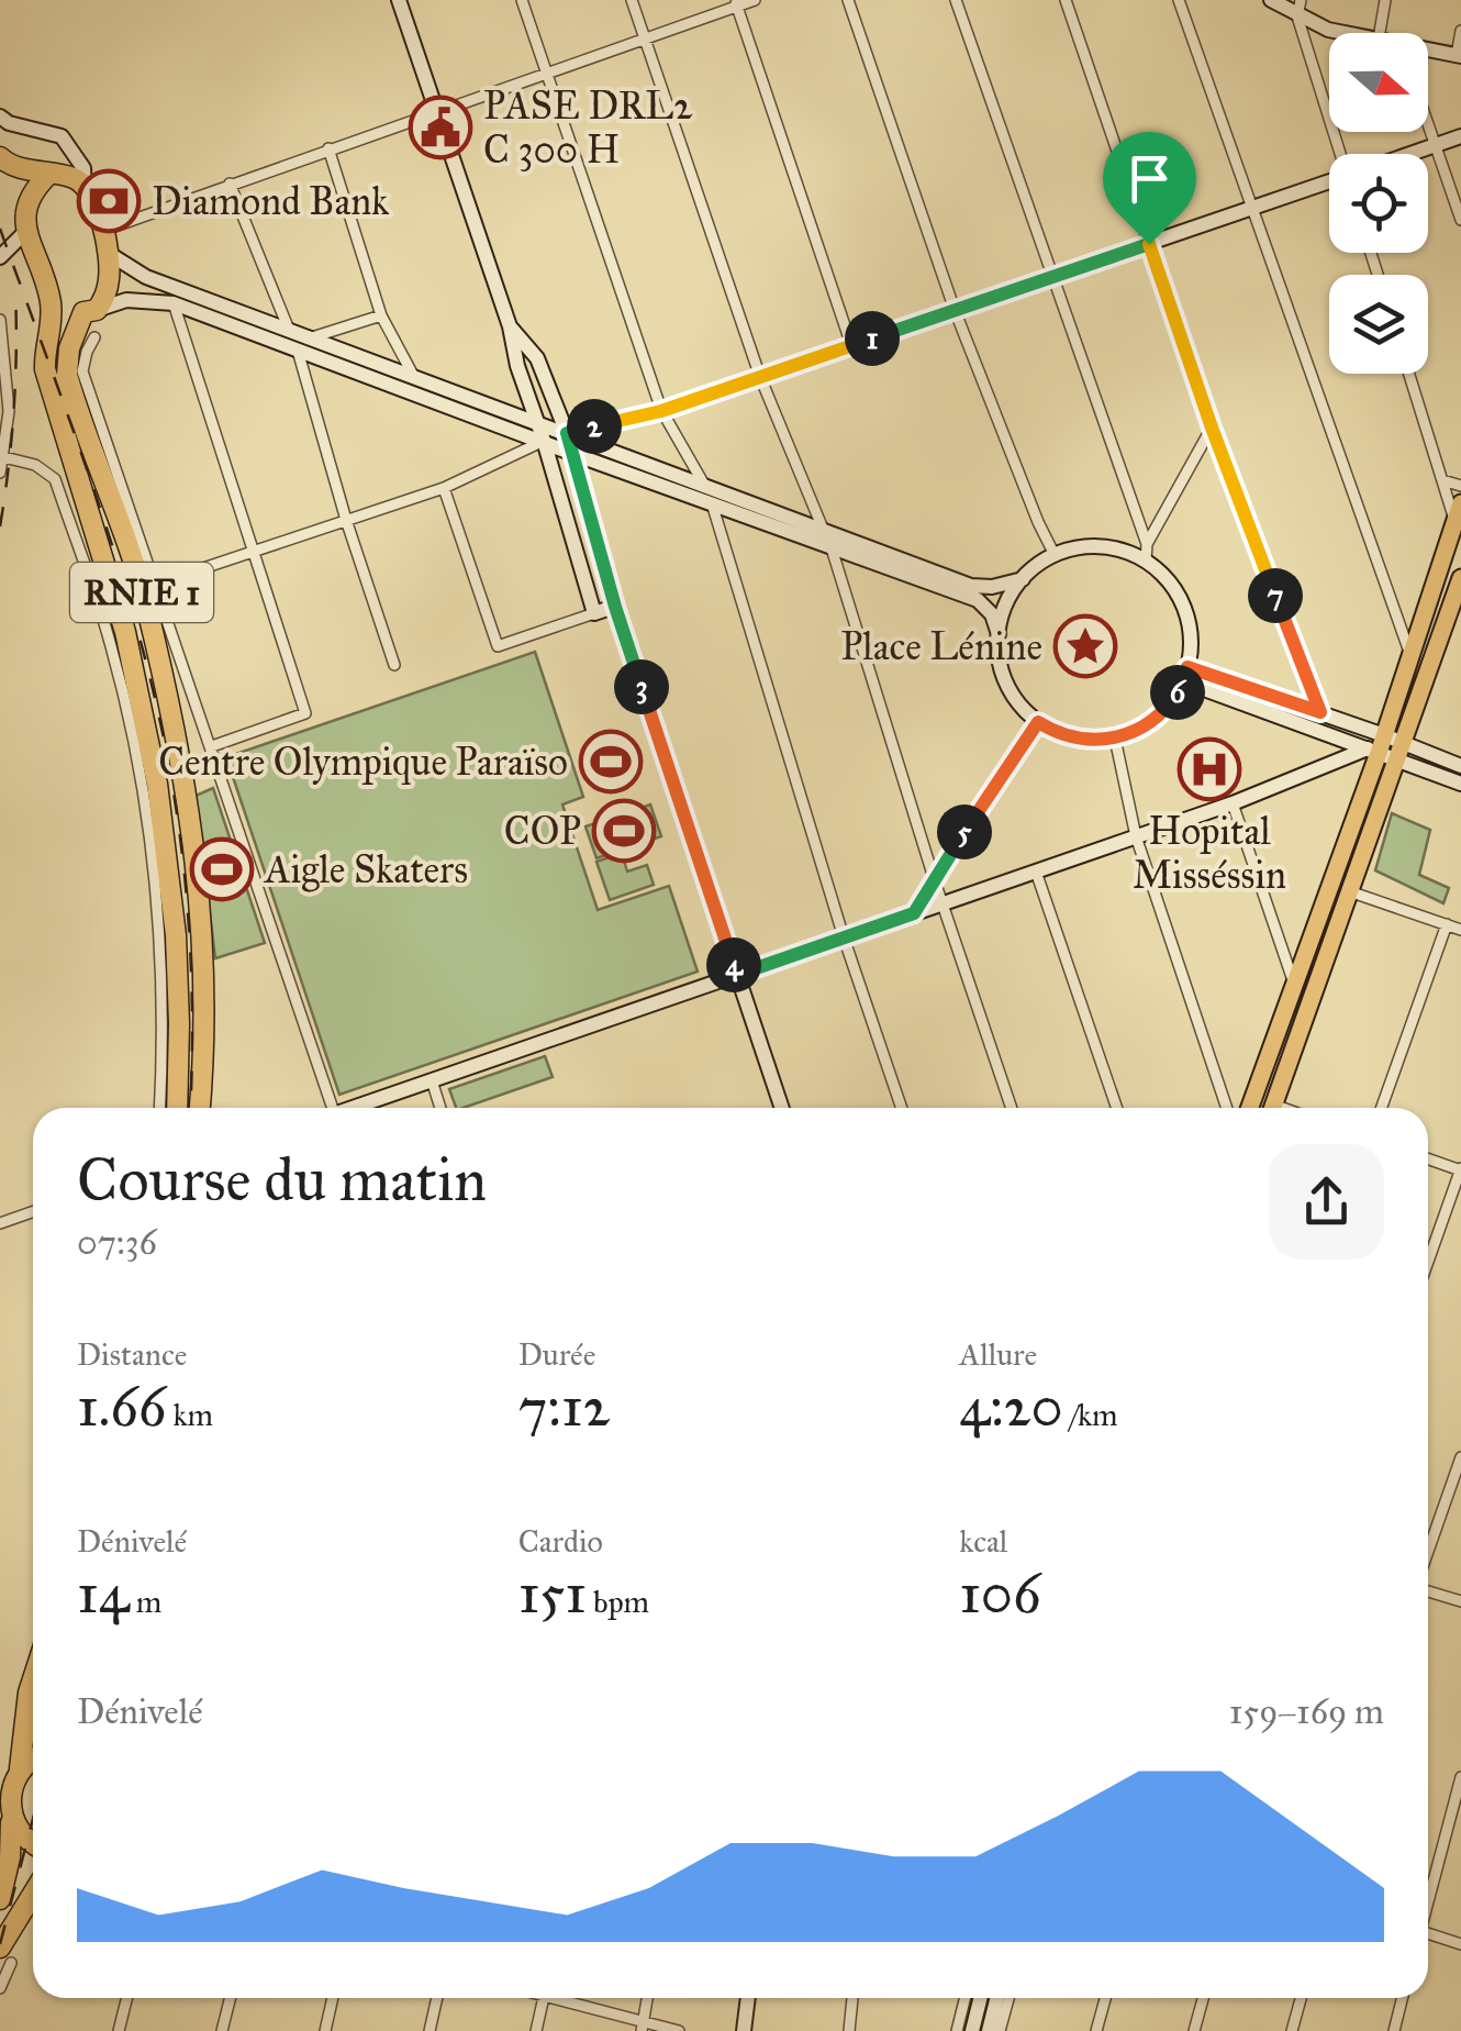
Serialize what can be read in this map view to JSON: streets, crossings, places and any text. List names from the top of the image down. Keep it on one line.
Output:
{"streets":{"highway":["RNIE 1"]},"places":{"public building":["PASE DRL2 C 300 H"],"bank":["Diamond Bank"],"place":["Place Lénine"],"sports":["Centre Olympique Paraïso","COP","Aigle Skaters"],"hospital":["Hopital Misséssin"]},"north":"right","page":{"pins":["1","2","7","3","6","5","4"],"heading":["Course du matin","07:36"],"stats":[["Distance","1.66 km"],["Durée","7:12"],["Allure","4:20 /km"],["Dénivelé","14 m"],["Cardio","151 bpm"],["kcal","106"]],"chart":["Dénivelé","159–169 m"]}}
